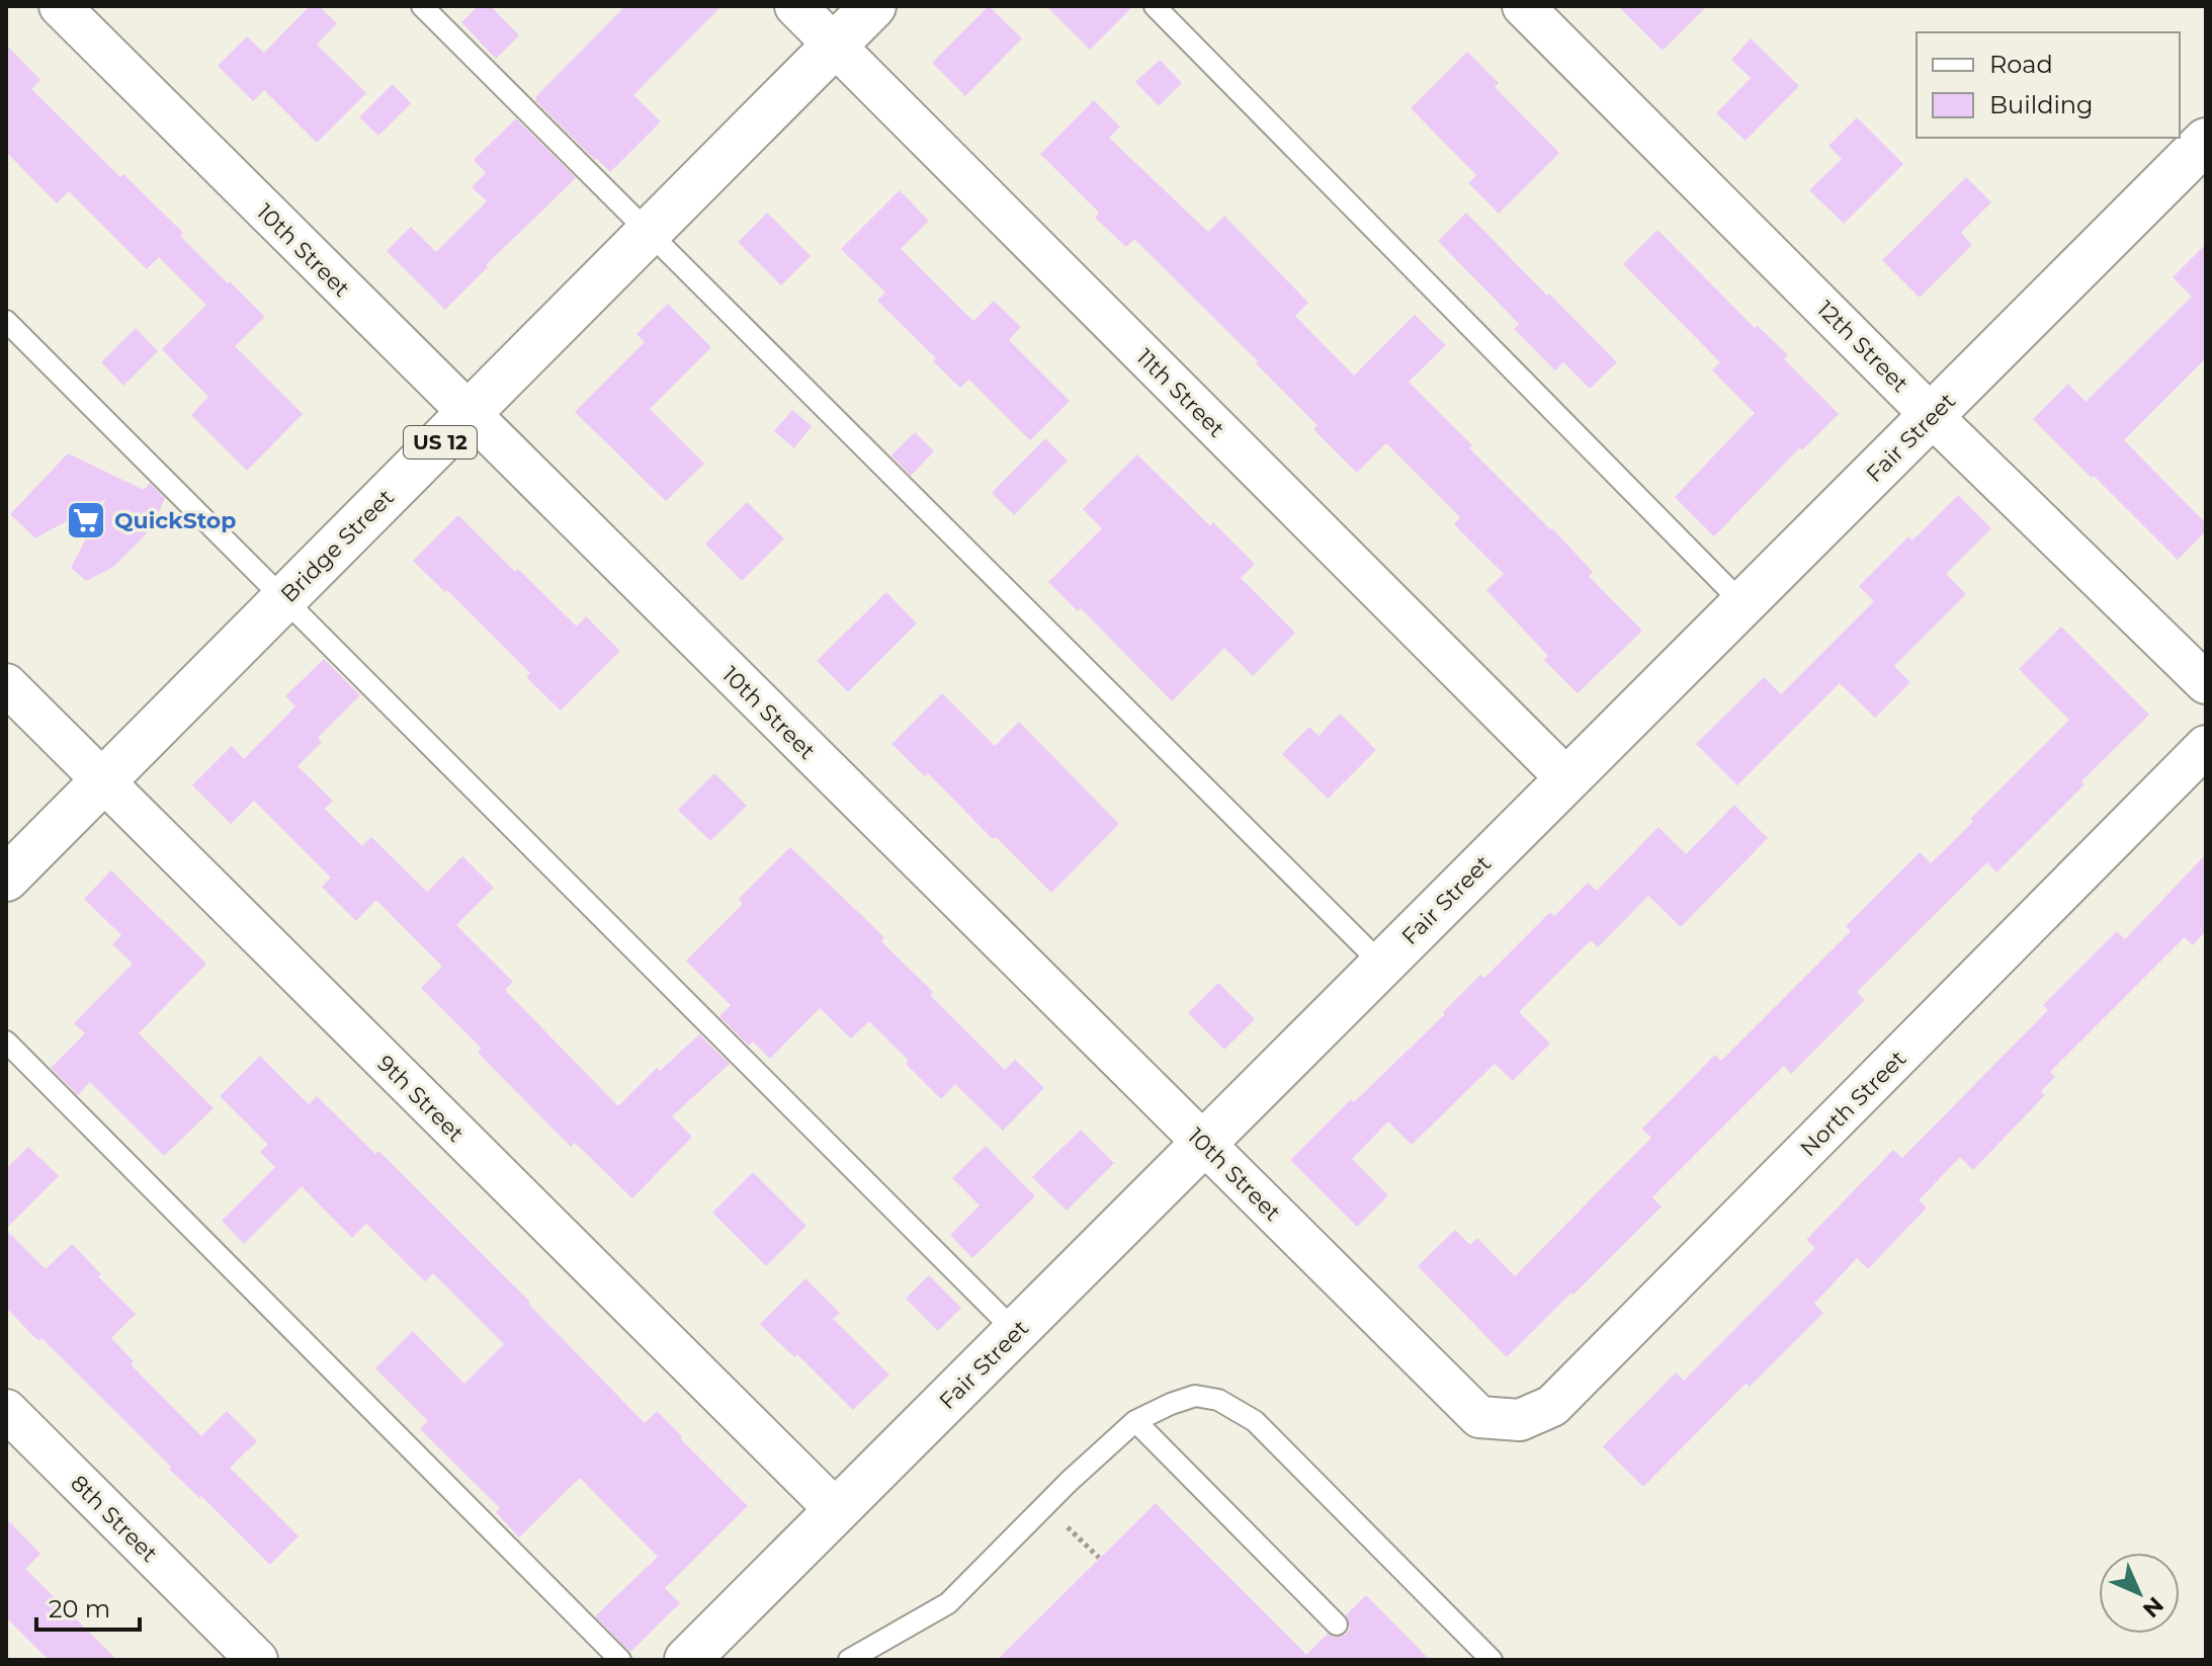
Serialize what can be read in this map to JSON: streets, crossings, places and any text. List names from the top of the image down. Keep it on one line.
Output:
{"streets":{"main road":["Fair Street","US 12","Bridge Street"],"street":["10th Street","12th Street","11th Street","9th Street","North Street","8th Street"]},"crossings":[["10th Street","Fair Street"],["10th Street","Bridge Street"],["10th Street","North Street"],["12th Street","Fair Street"],["11th Street","Fair Street"],["11th Street","Bridge Street"],["Fair Street","9th Street"],["Bridge Street","9th Street"]],"places":{"supermarket":["QuickStop"]},"legend":["Road","Building"],"scale_bar":"20 m","north":"bottom right"}
